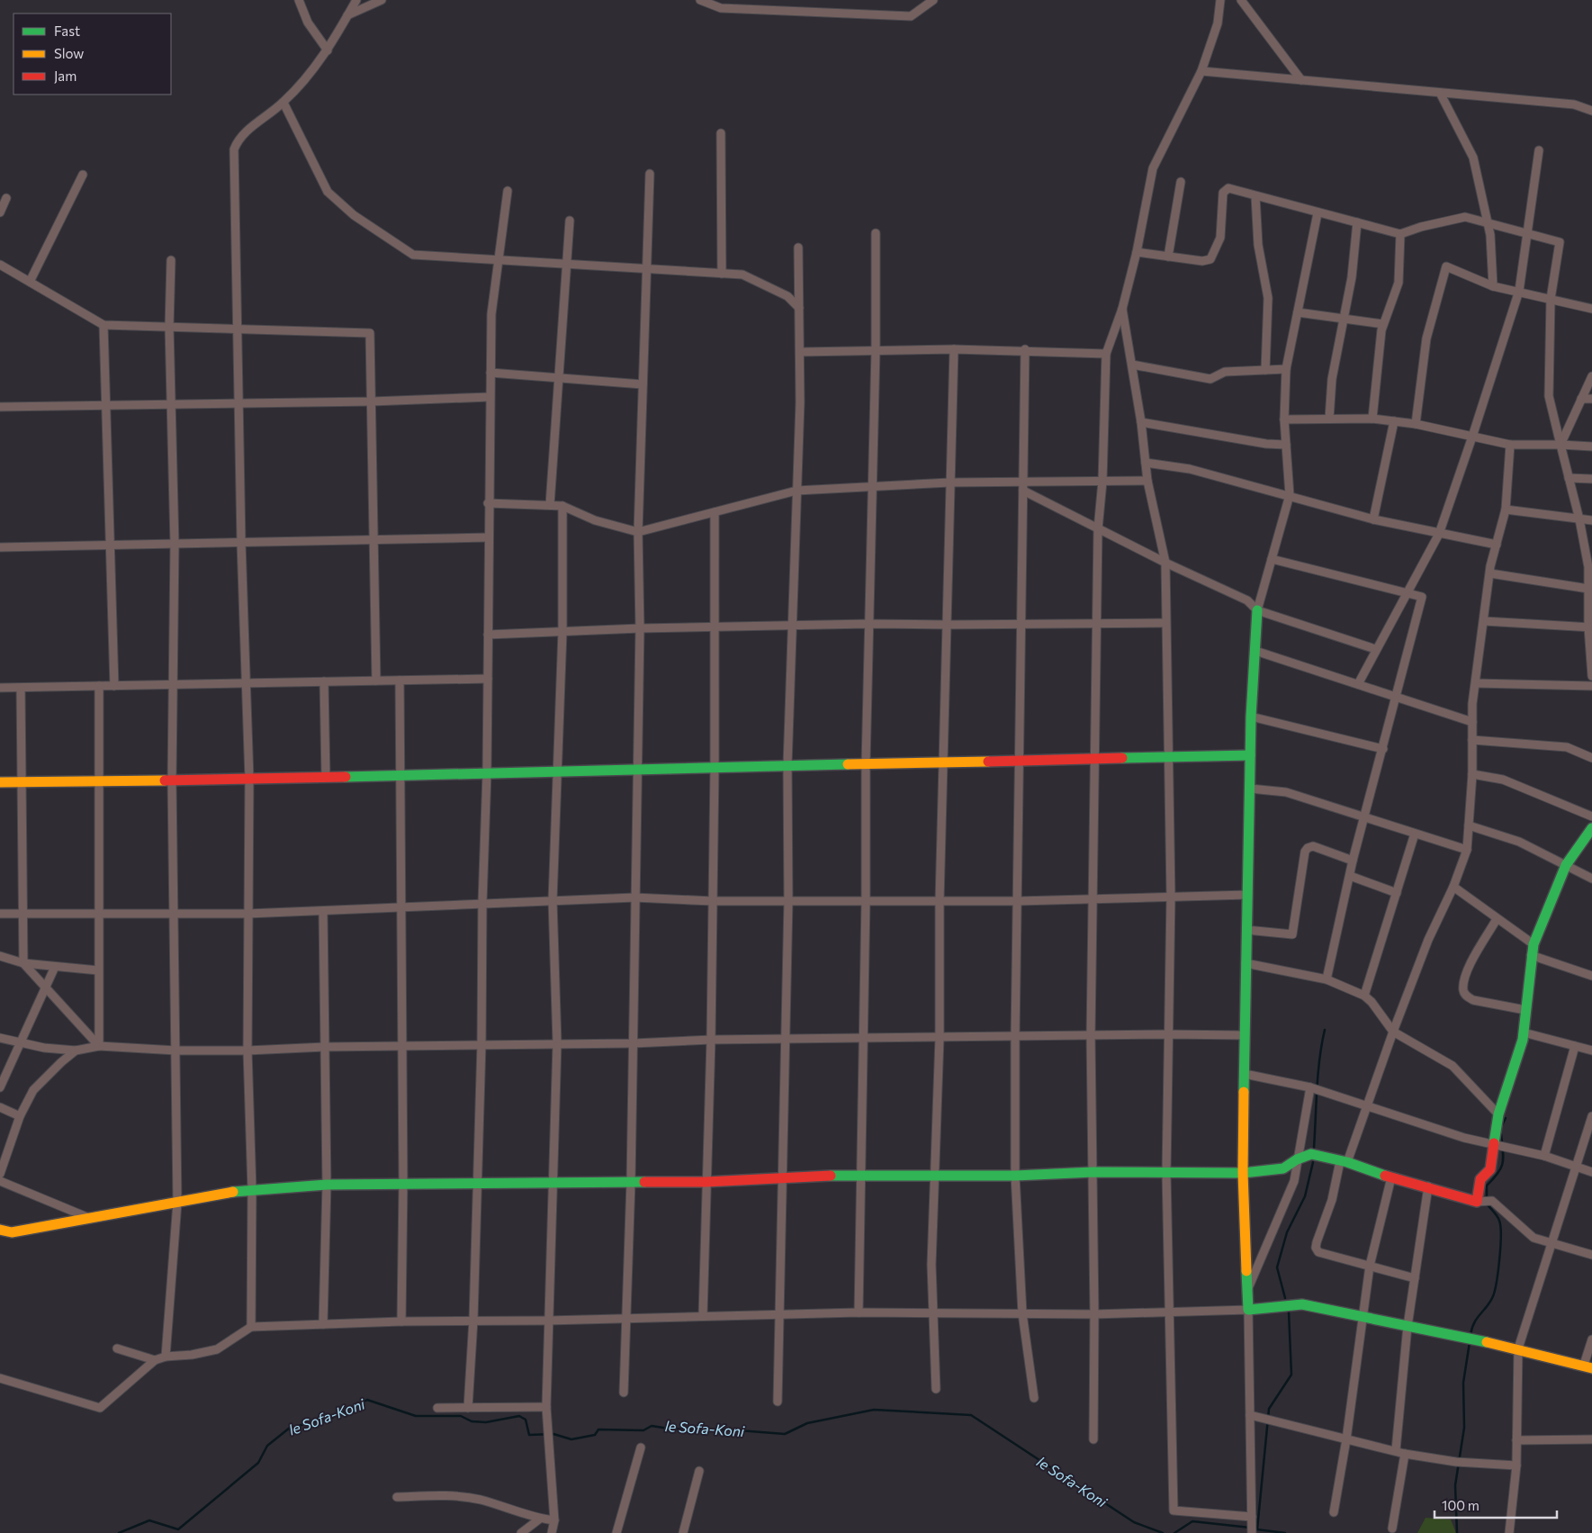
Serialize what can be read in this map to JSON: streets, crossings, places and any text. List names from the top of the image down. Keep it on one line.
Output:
{"water":["le Sofa-Koni"],"legend":["Fast","Slow","Jam"],"scale_bar":"100 m"}
